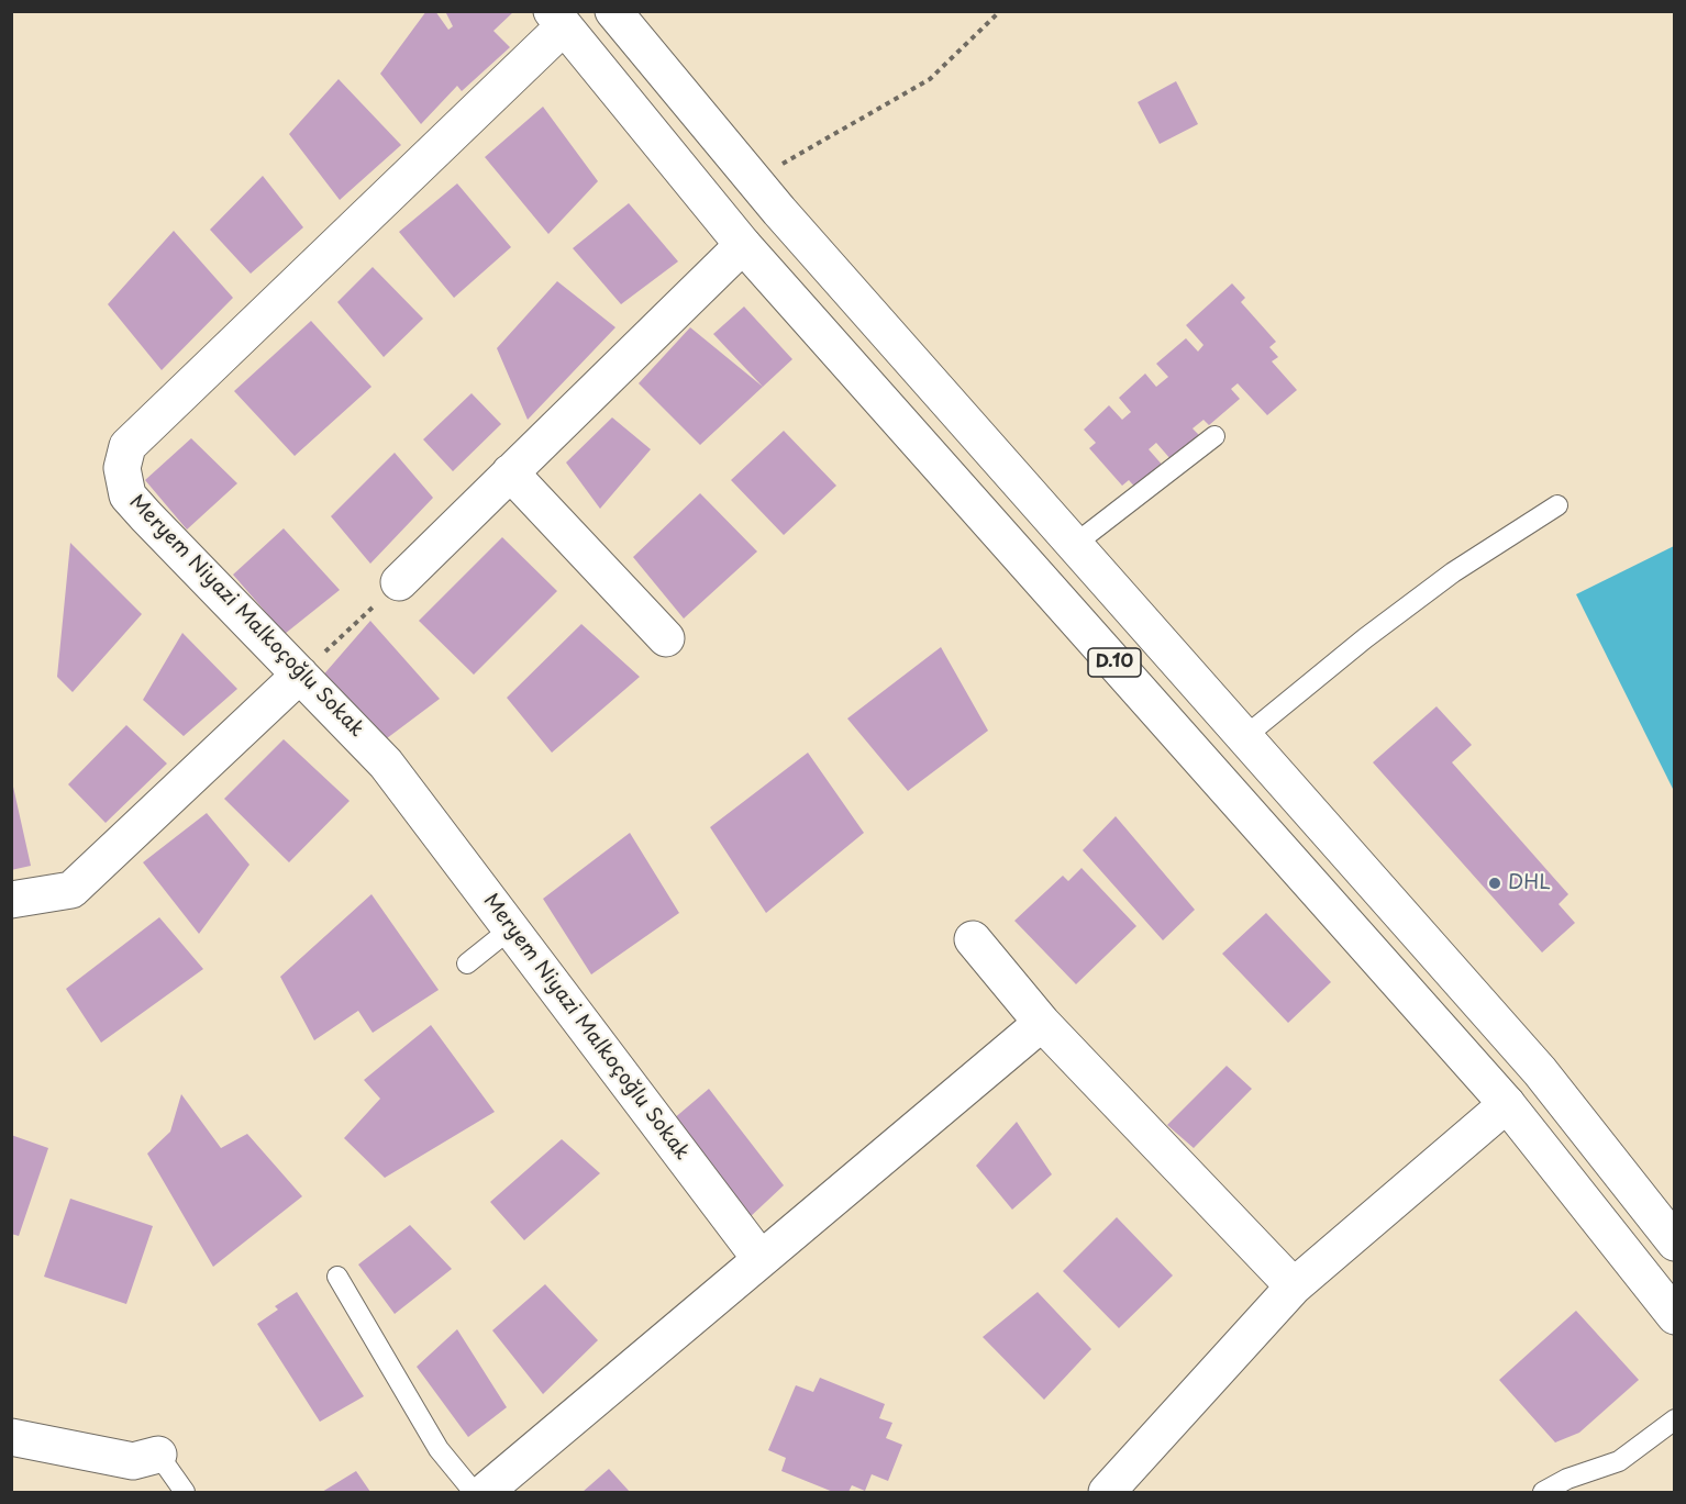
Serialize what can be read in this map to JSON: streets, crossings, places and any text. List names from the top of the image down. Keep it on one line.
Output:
{"streets":{"street":["Meryem Niyazi Malkoçoğlu Sokak","D.10"]},"crossings":[["Meryem Niyazi Malkoçoğlu Sokak","D.10"]],"places":["DHL"]}
